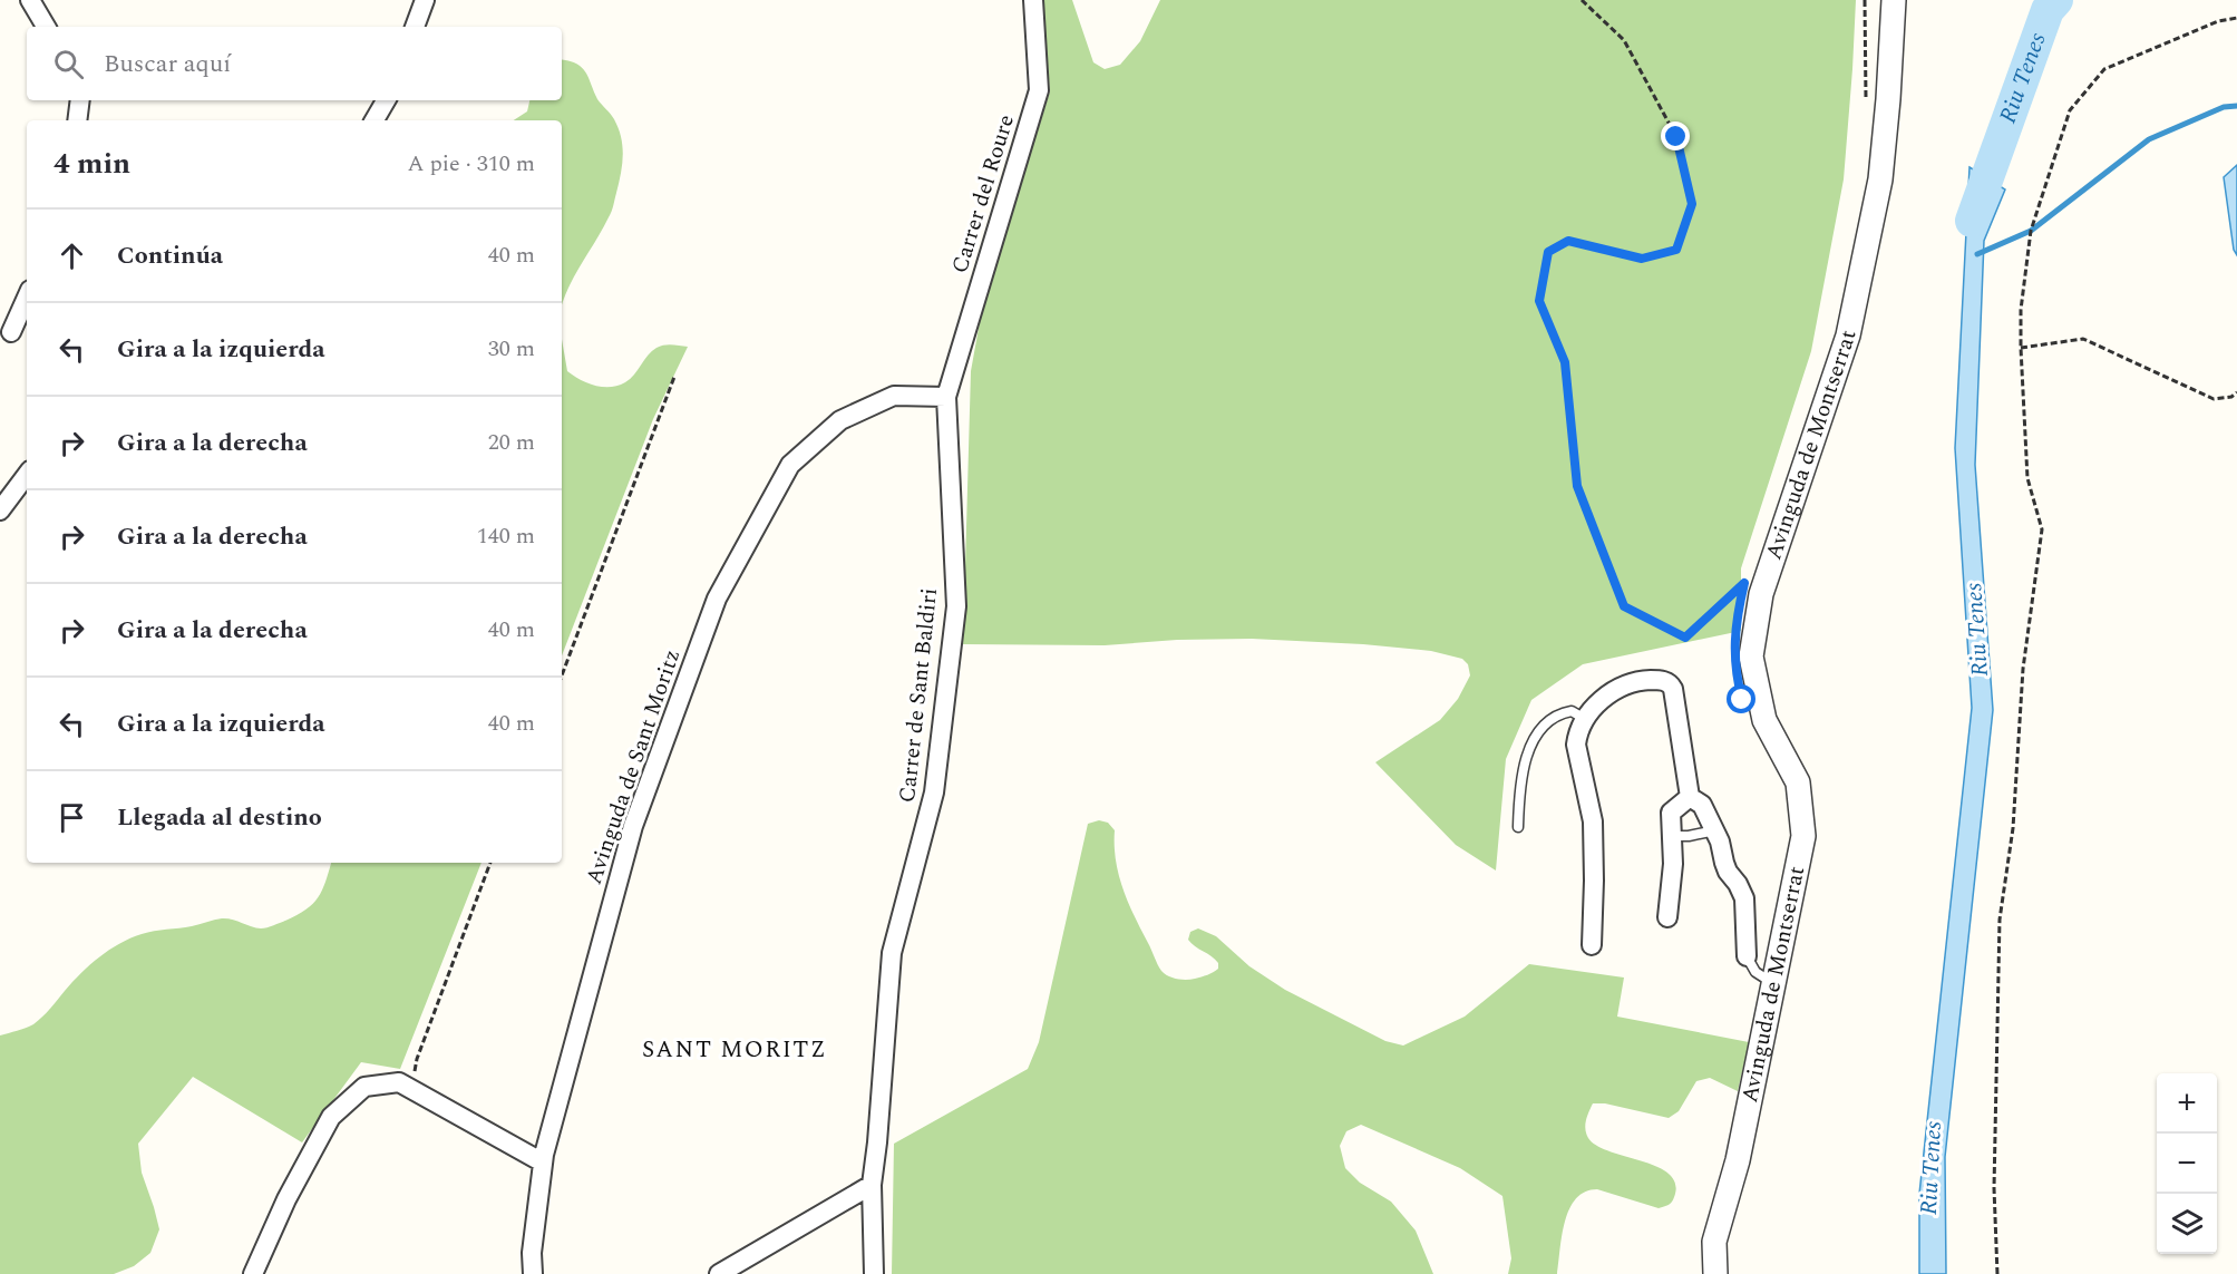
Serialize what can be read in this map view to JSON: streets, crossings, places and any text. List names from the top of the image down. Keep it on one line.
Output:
{"streets":{"street":["Carrer del Roure","Avinguda de Montserrat","Carrer de Sant Baldiri","Avinguda de Sant Moritz"]},"crossings":[["Carrer del Roure","Carrer de Sant Baldiri"],["Carrer del Roure","Avinguda de Sant Moritz"],["Carrer de Sant Baldiri","Avinguda de Sant Moritz"]],"districts":["SANT MORITZ"],"water":["Riu Tenes"],"page":{"search":"Buscar aquí","heading":["4 min","A pie · 310 m"],"list":[["Continúa","40 m"],["Gira a la izquierda","30 m"],["Gira a la derecha","20 m"],["Gira a la derecha","140 m"],["Gira a la derecha","40 m"],["Gira a la izquierda","40 m"],"Llegada al destino"],"map_buttons":["+","−"]}}
